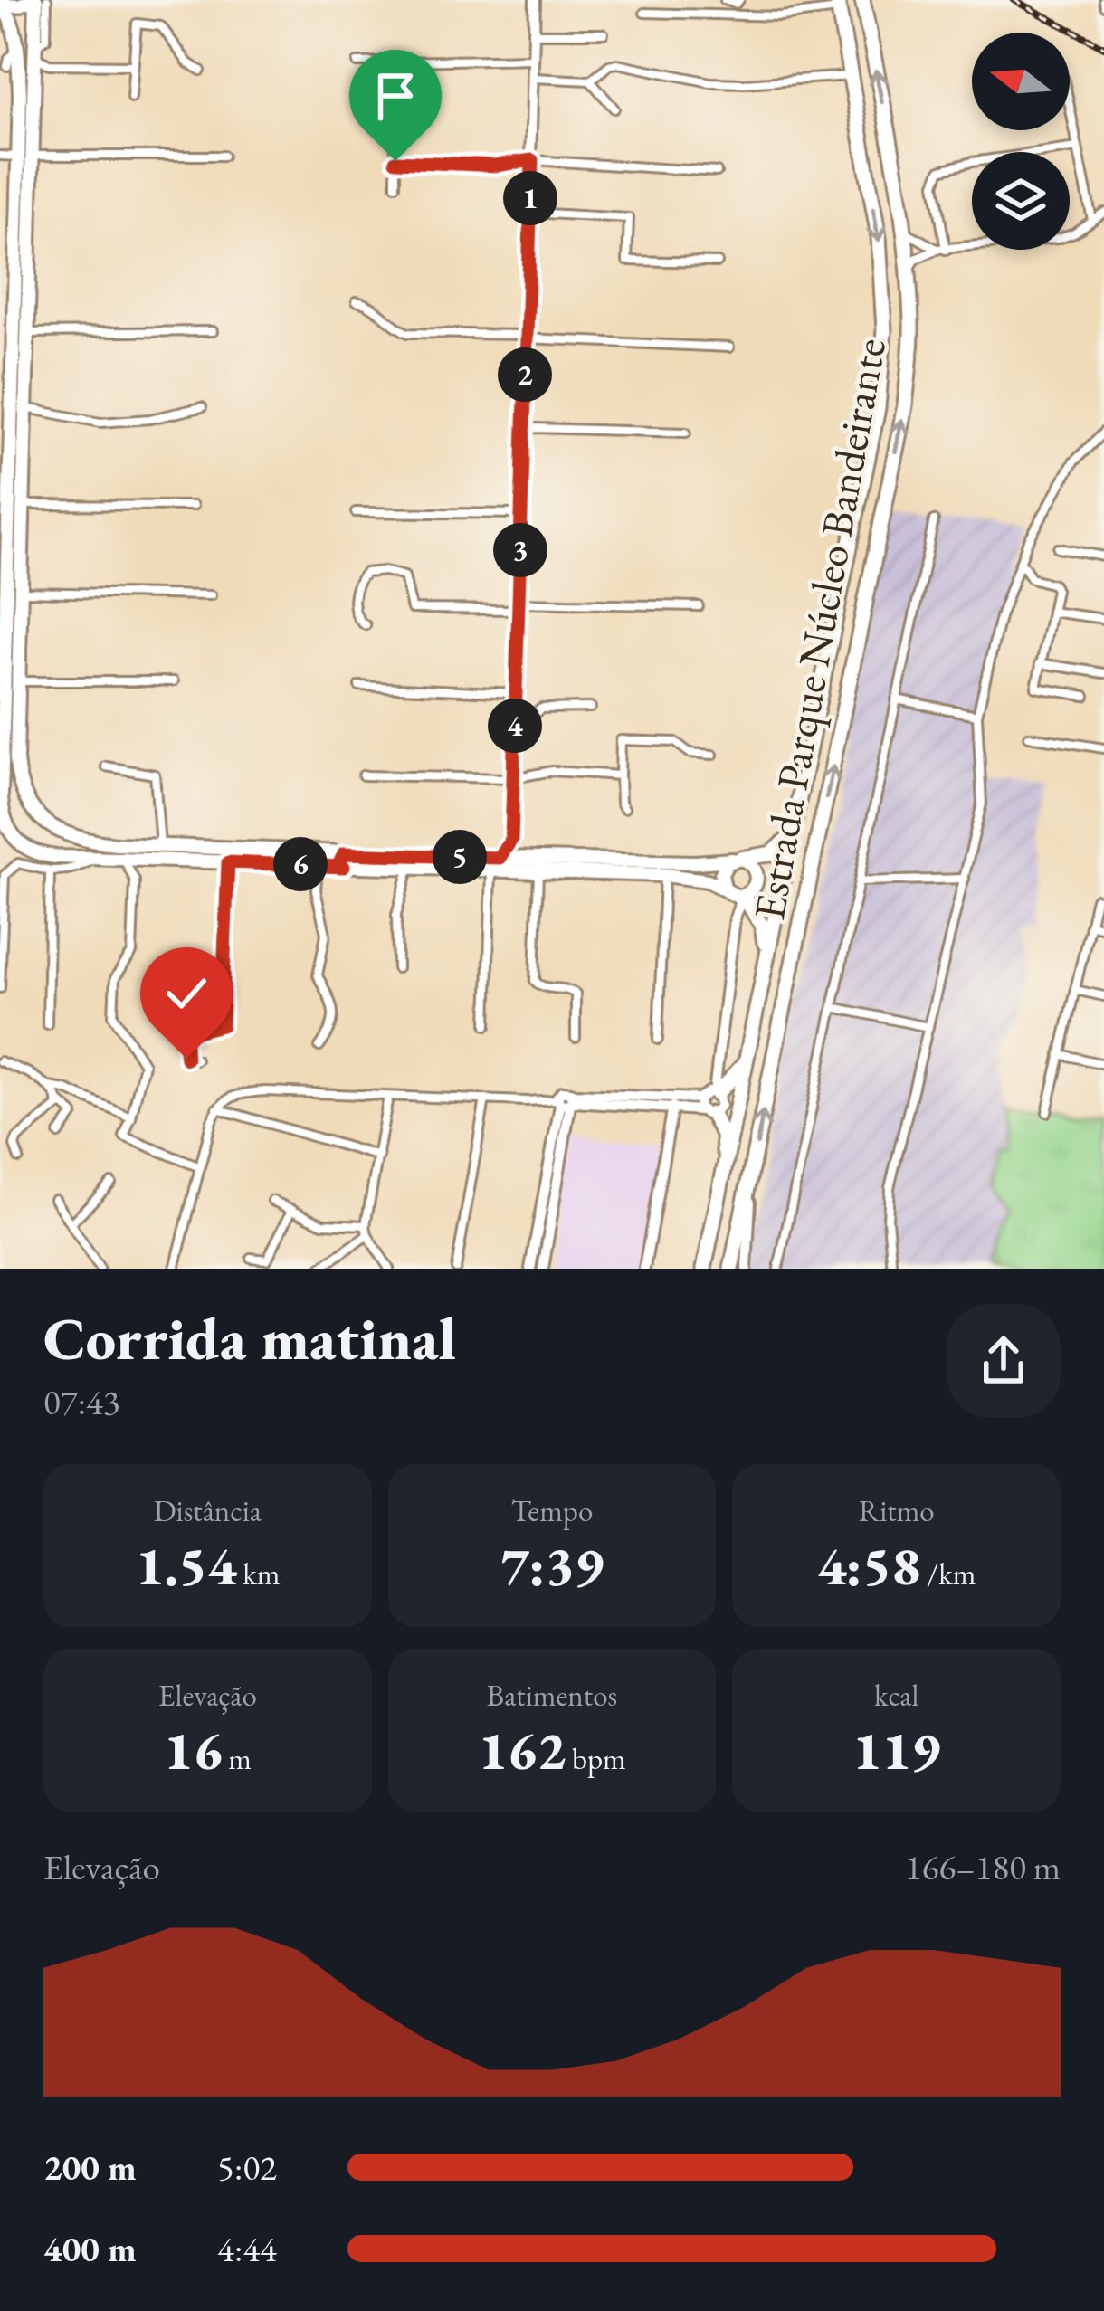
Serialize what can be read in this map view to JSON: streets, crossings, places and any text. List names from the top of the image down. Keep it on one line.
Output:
{"streets":{"highway":["Estrada Parque Núcleo Bandeirante"]},"north":"left","page":{"pins":["1","2","3","4","5","6"],"heading":["Corrida matinal","07:43"],"stats":[["Distância","1.54 km"],["Tempo","7:39"],["Ritmo","4:58 /km"],["Elevação","16 m"],["Batimentos","162 bpm"],["kcal","119"]],"chart":["Elevação","166–180 m"],"list":[{"name":"200 m","note":"5:02"},{"name":"400 m","note":"4:44"}]}}
